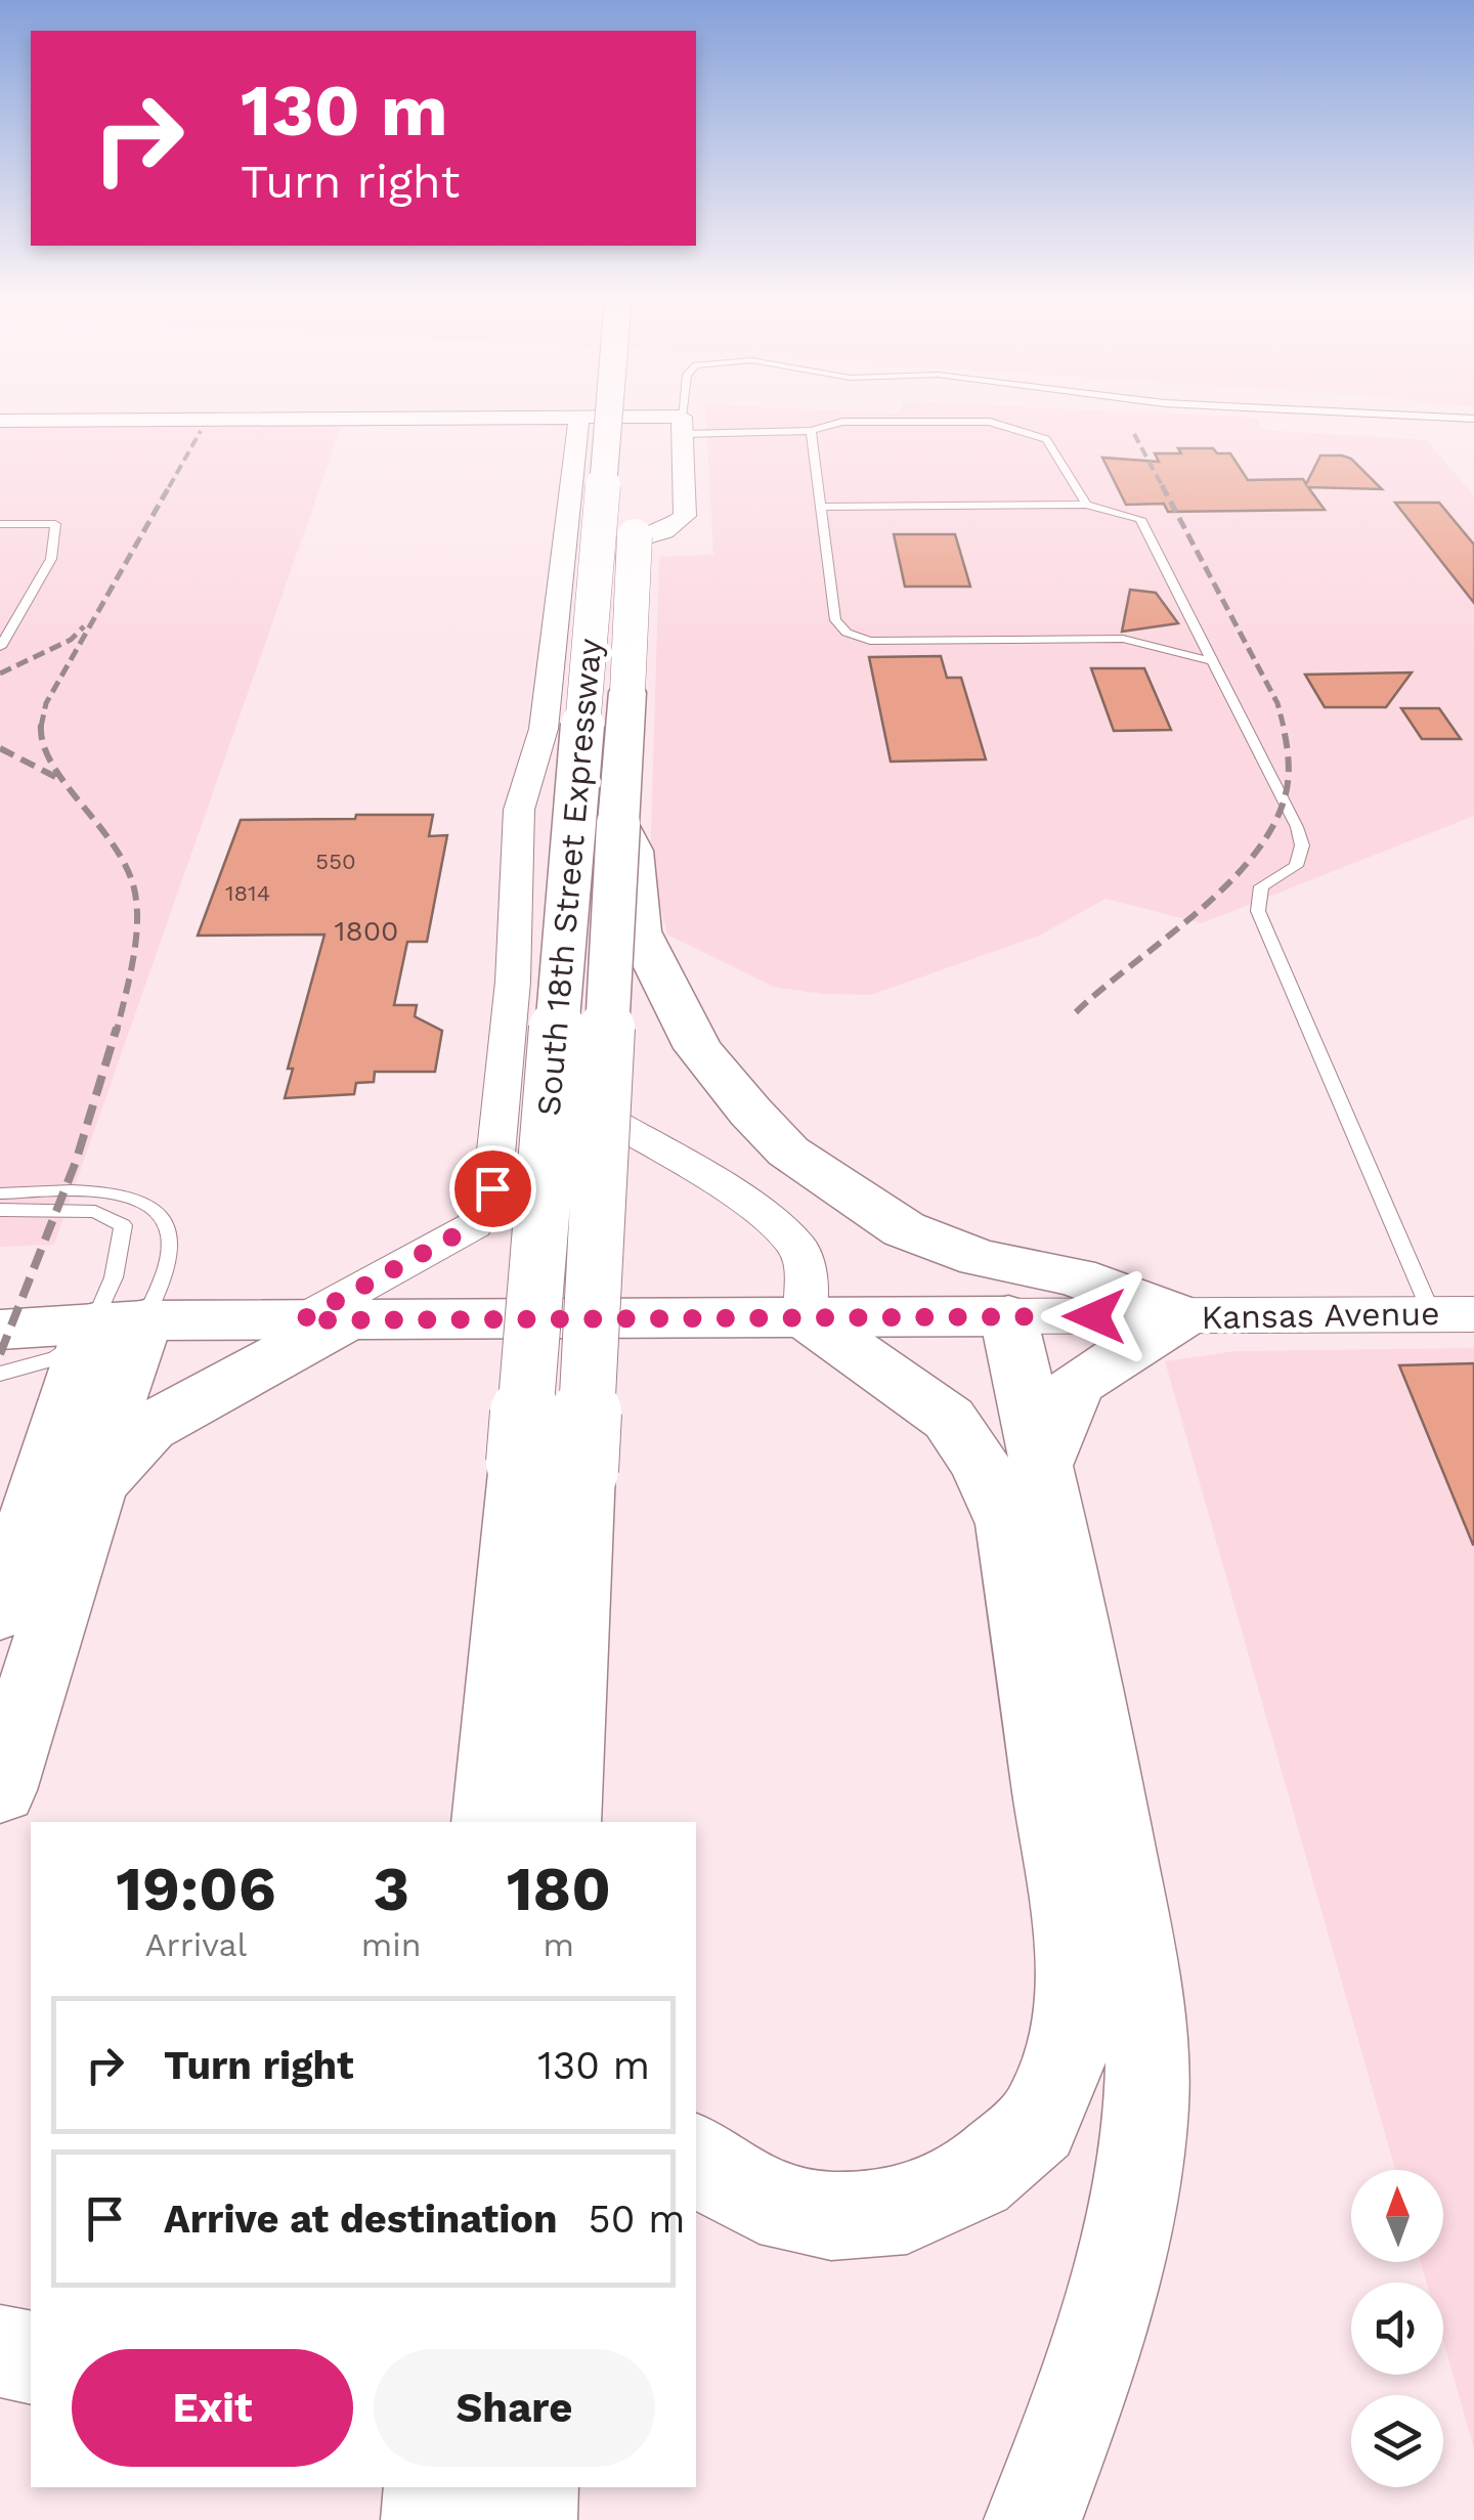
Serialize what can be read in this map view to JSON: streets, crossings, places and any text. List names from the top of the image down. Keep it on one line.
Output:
{"streets":{"highway":["South 18th Street Expressway"],"main road":["Kansas Avenue"]},"house_numbers":["550","1814","1800"],"north":"top","page":{"turn":["130 m","Turn right"],"eta":["19:06","Arrival","3","min","180","m"],"list":[{"name":"Turn right","value":"130 m"},{"name":"Arrive at destination","value":"50 m"}],"buttons":["Exit","Share"]}}
